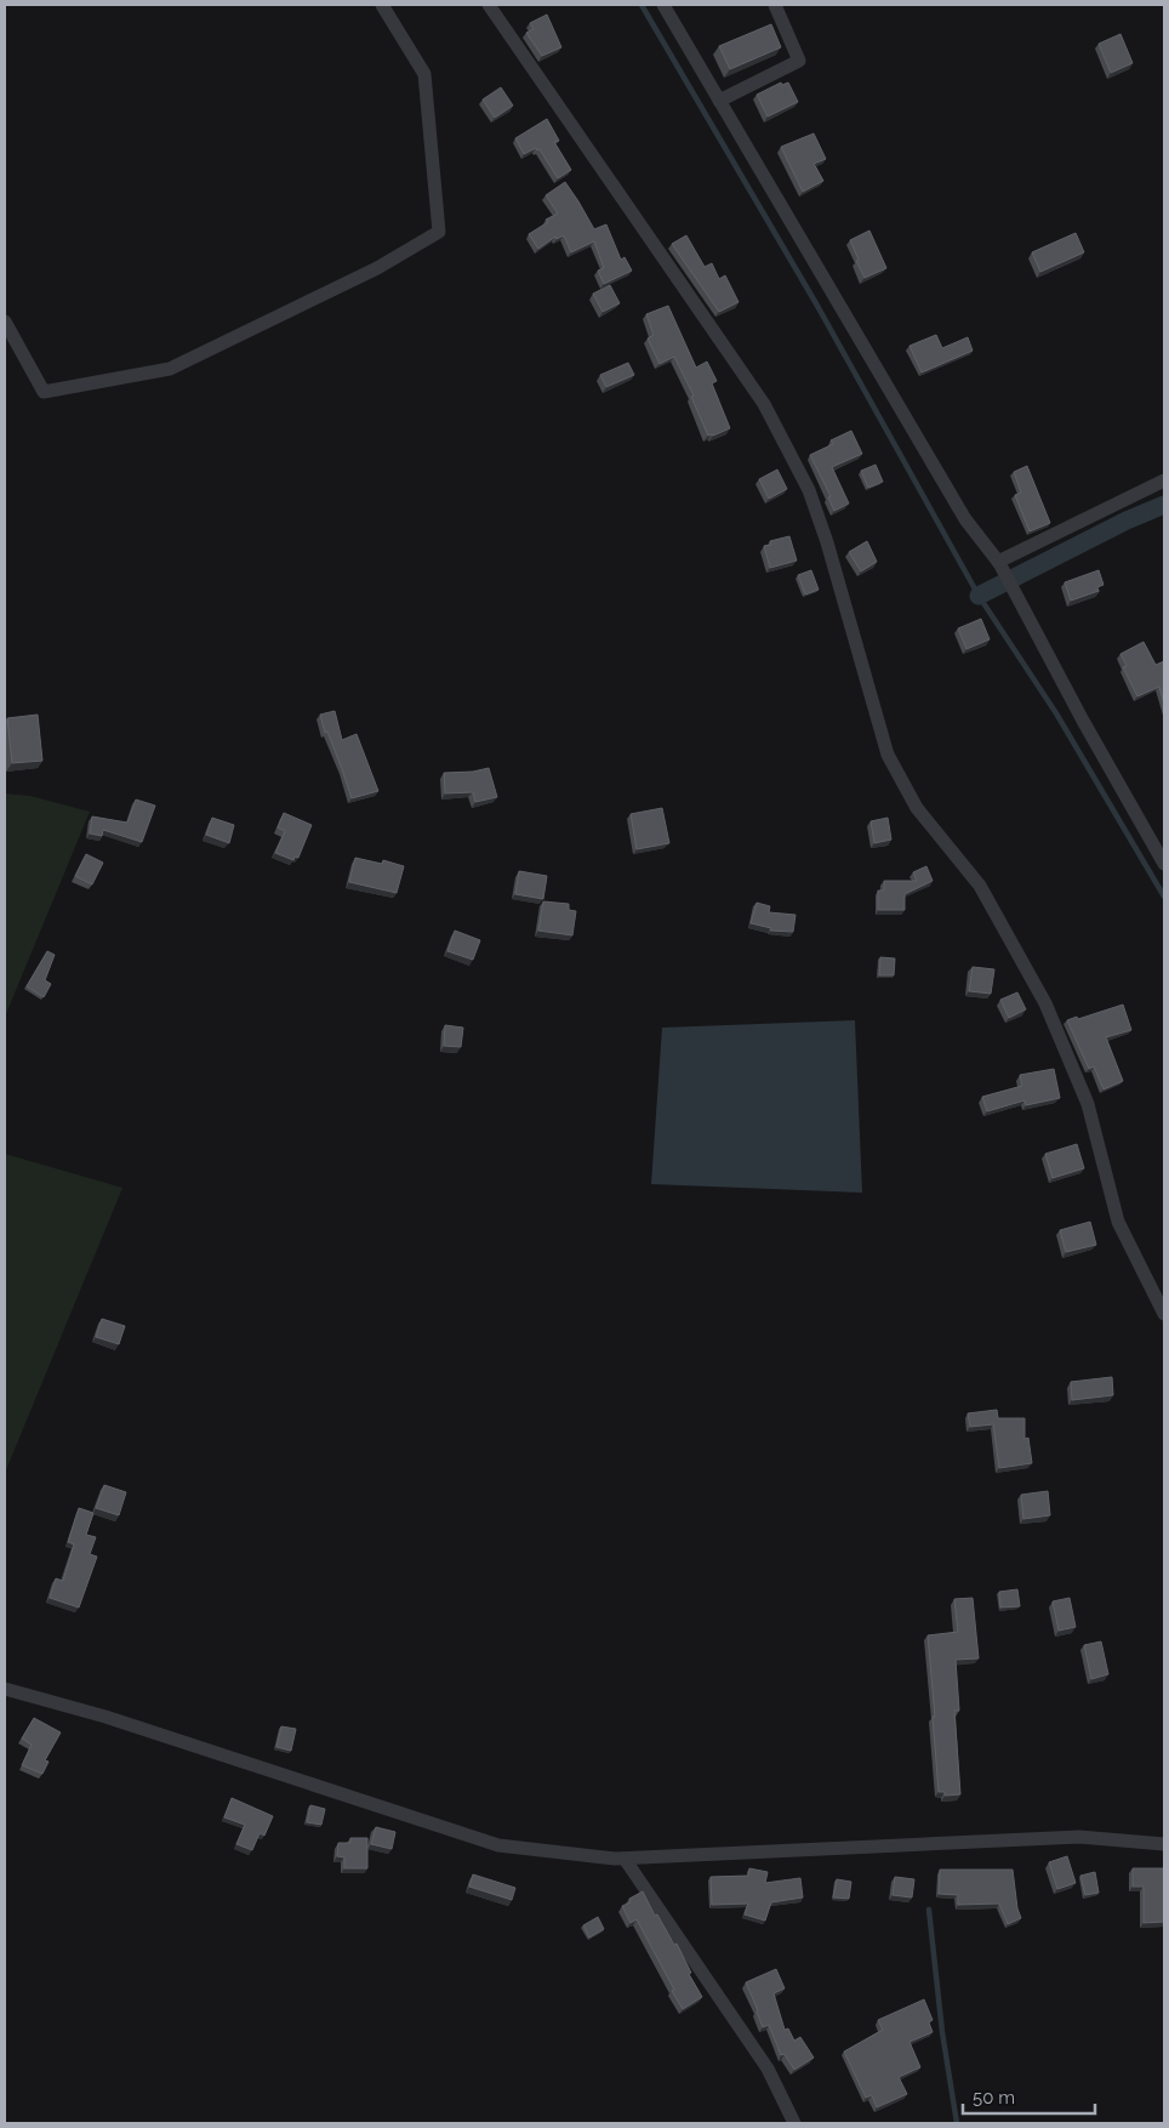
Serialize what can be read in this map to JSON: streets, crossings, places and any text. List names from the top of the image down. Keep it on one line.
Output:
{"scale_bar":"50 m"}
